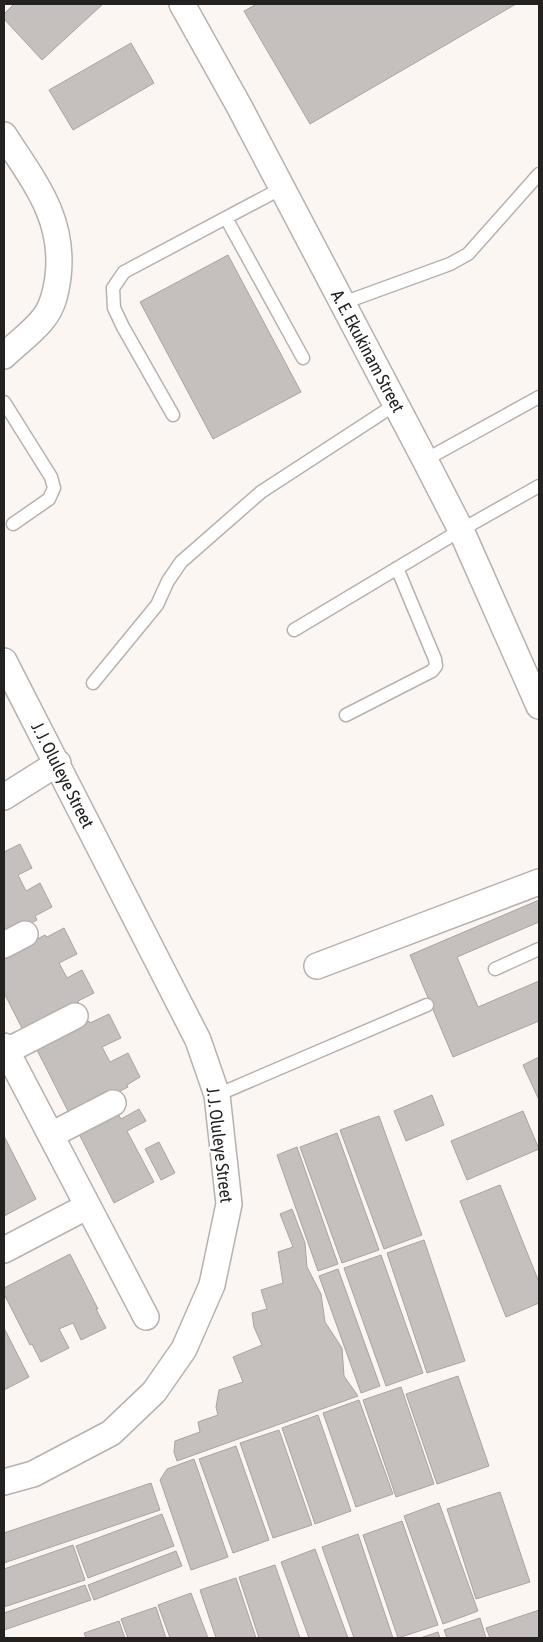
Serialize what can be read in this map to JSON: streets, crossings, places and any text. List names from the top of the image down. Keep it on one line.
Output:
{"streets":{"street":["A. E. Ekukinam Street","J. J. Oluleye Street"]}}
